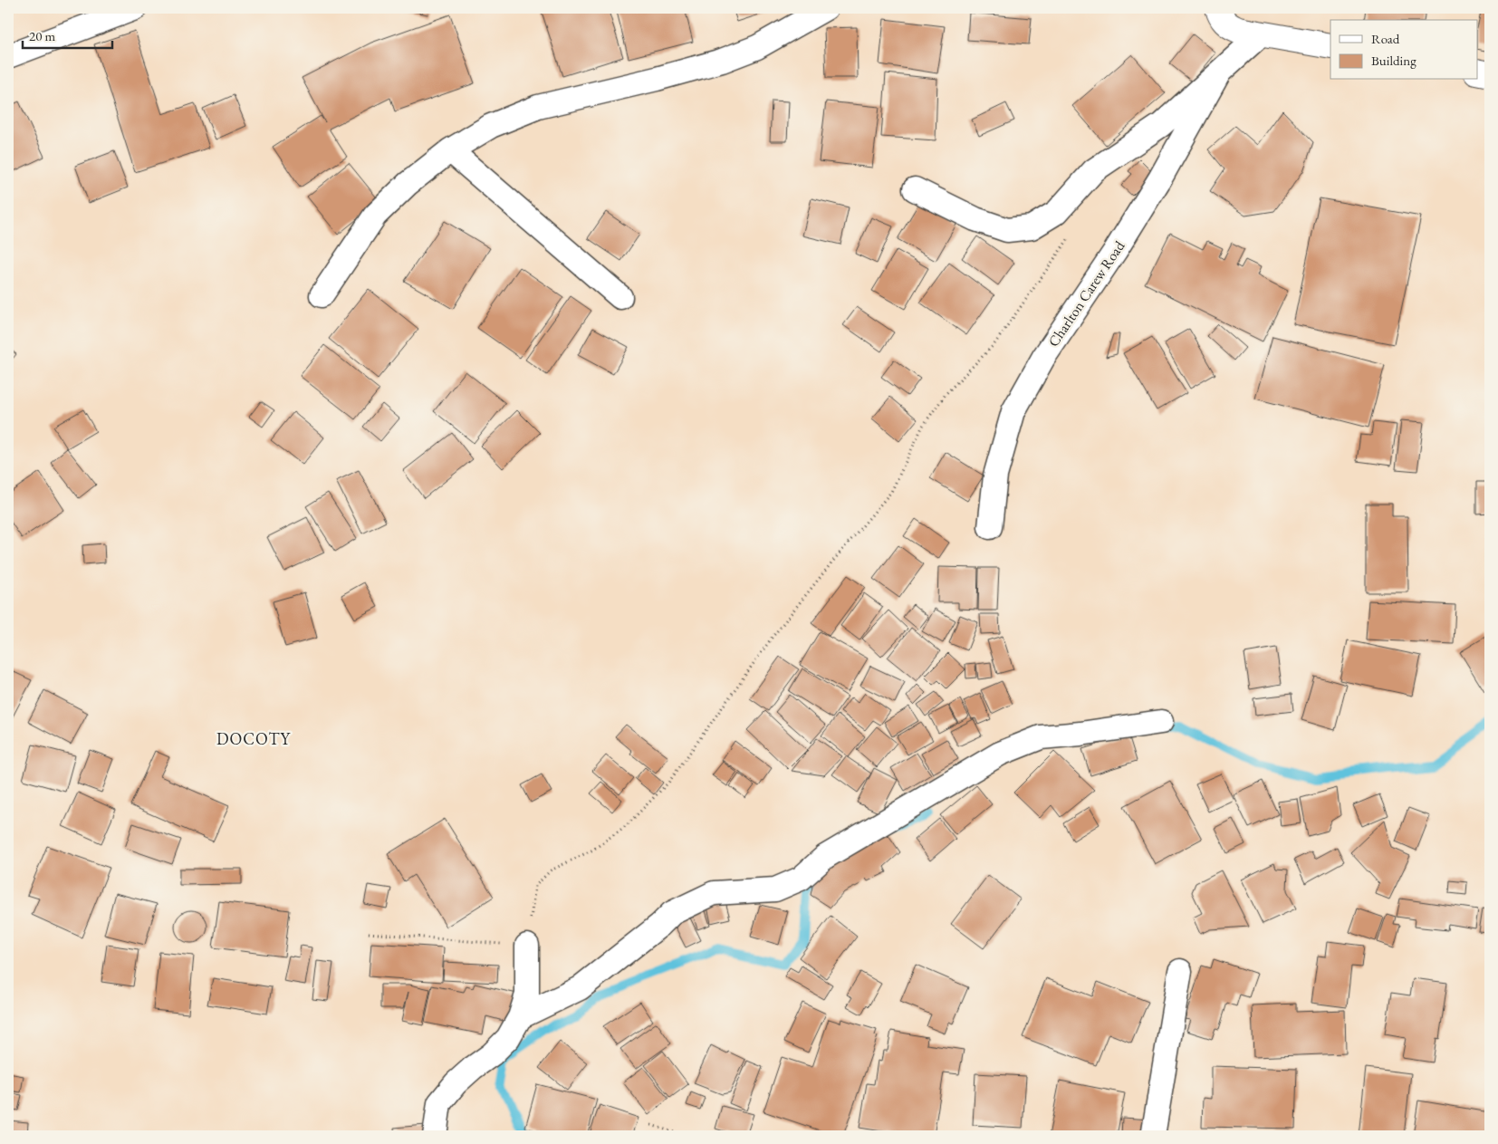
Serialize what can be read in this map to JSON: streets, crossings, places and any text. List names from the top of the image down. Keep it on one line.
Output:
{"streets":{"street":["Charlton Carew Road"]},"districts":["DOCOTY"],"legend":["Road","Building"],"scale_bar":"20 m"}
